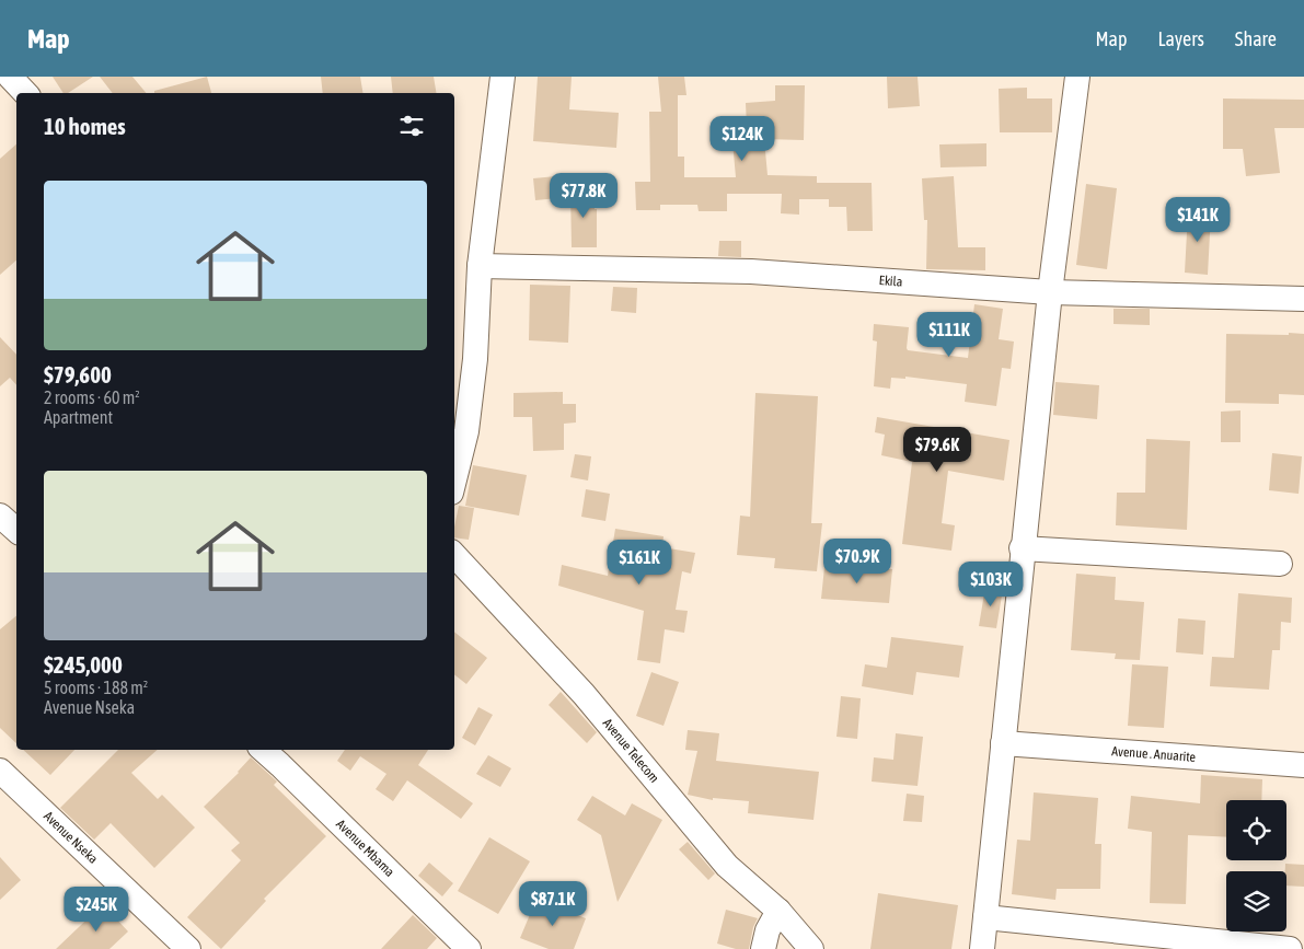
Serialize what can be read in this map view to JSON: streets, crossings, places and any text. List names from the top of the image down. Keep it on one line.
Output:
{"streets":{"street":["Ekila","Avenue Telecom","Avenue . Anuarite","Avenue Nseka","Avenue Mbama"]},"page":{"header":"Map","nav":["Map","Layers","Share"],"heading":"10 homes","price":["$124K","$77.8K","$141K","$111K","$79.6K","$70.9K","$161K","$103K","$87.1K","$245K"],"list":[{"name":"$79,600","note":"2 rooms · 60 m² · Apartment"},{"name":"$245,000","note":"5 rooms · 188 m² · Avenue Nseka"}]}}
